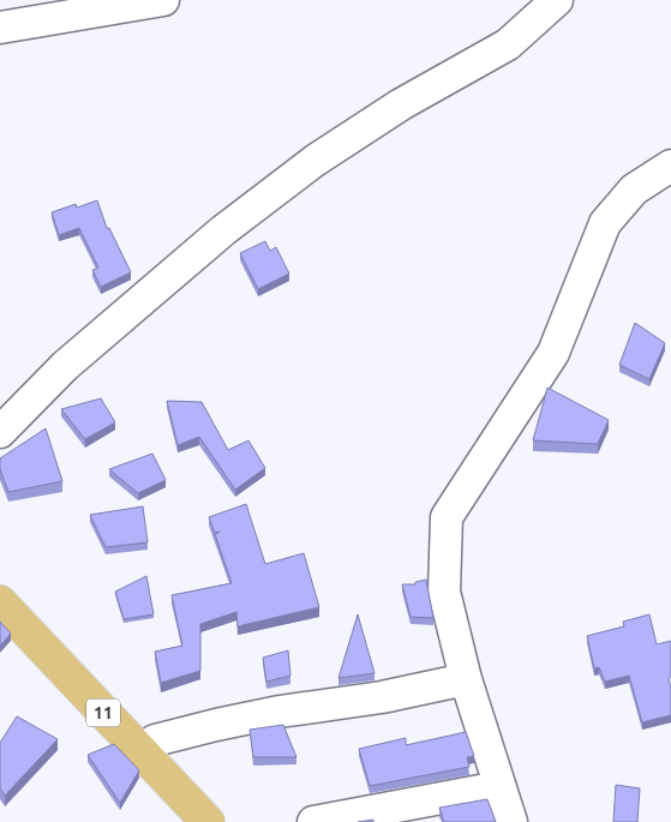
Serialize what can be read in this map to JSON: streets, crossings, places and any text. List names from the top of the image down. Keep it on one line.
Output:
{"streets":{"main road":["11"]}}
